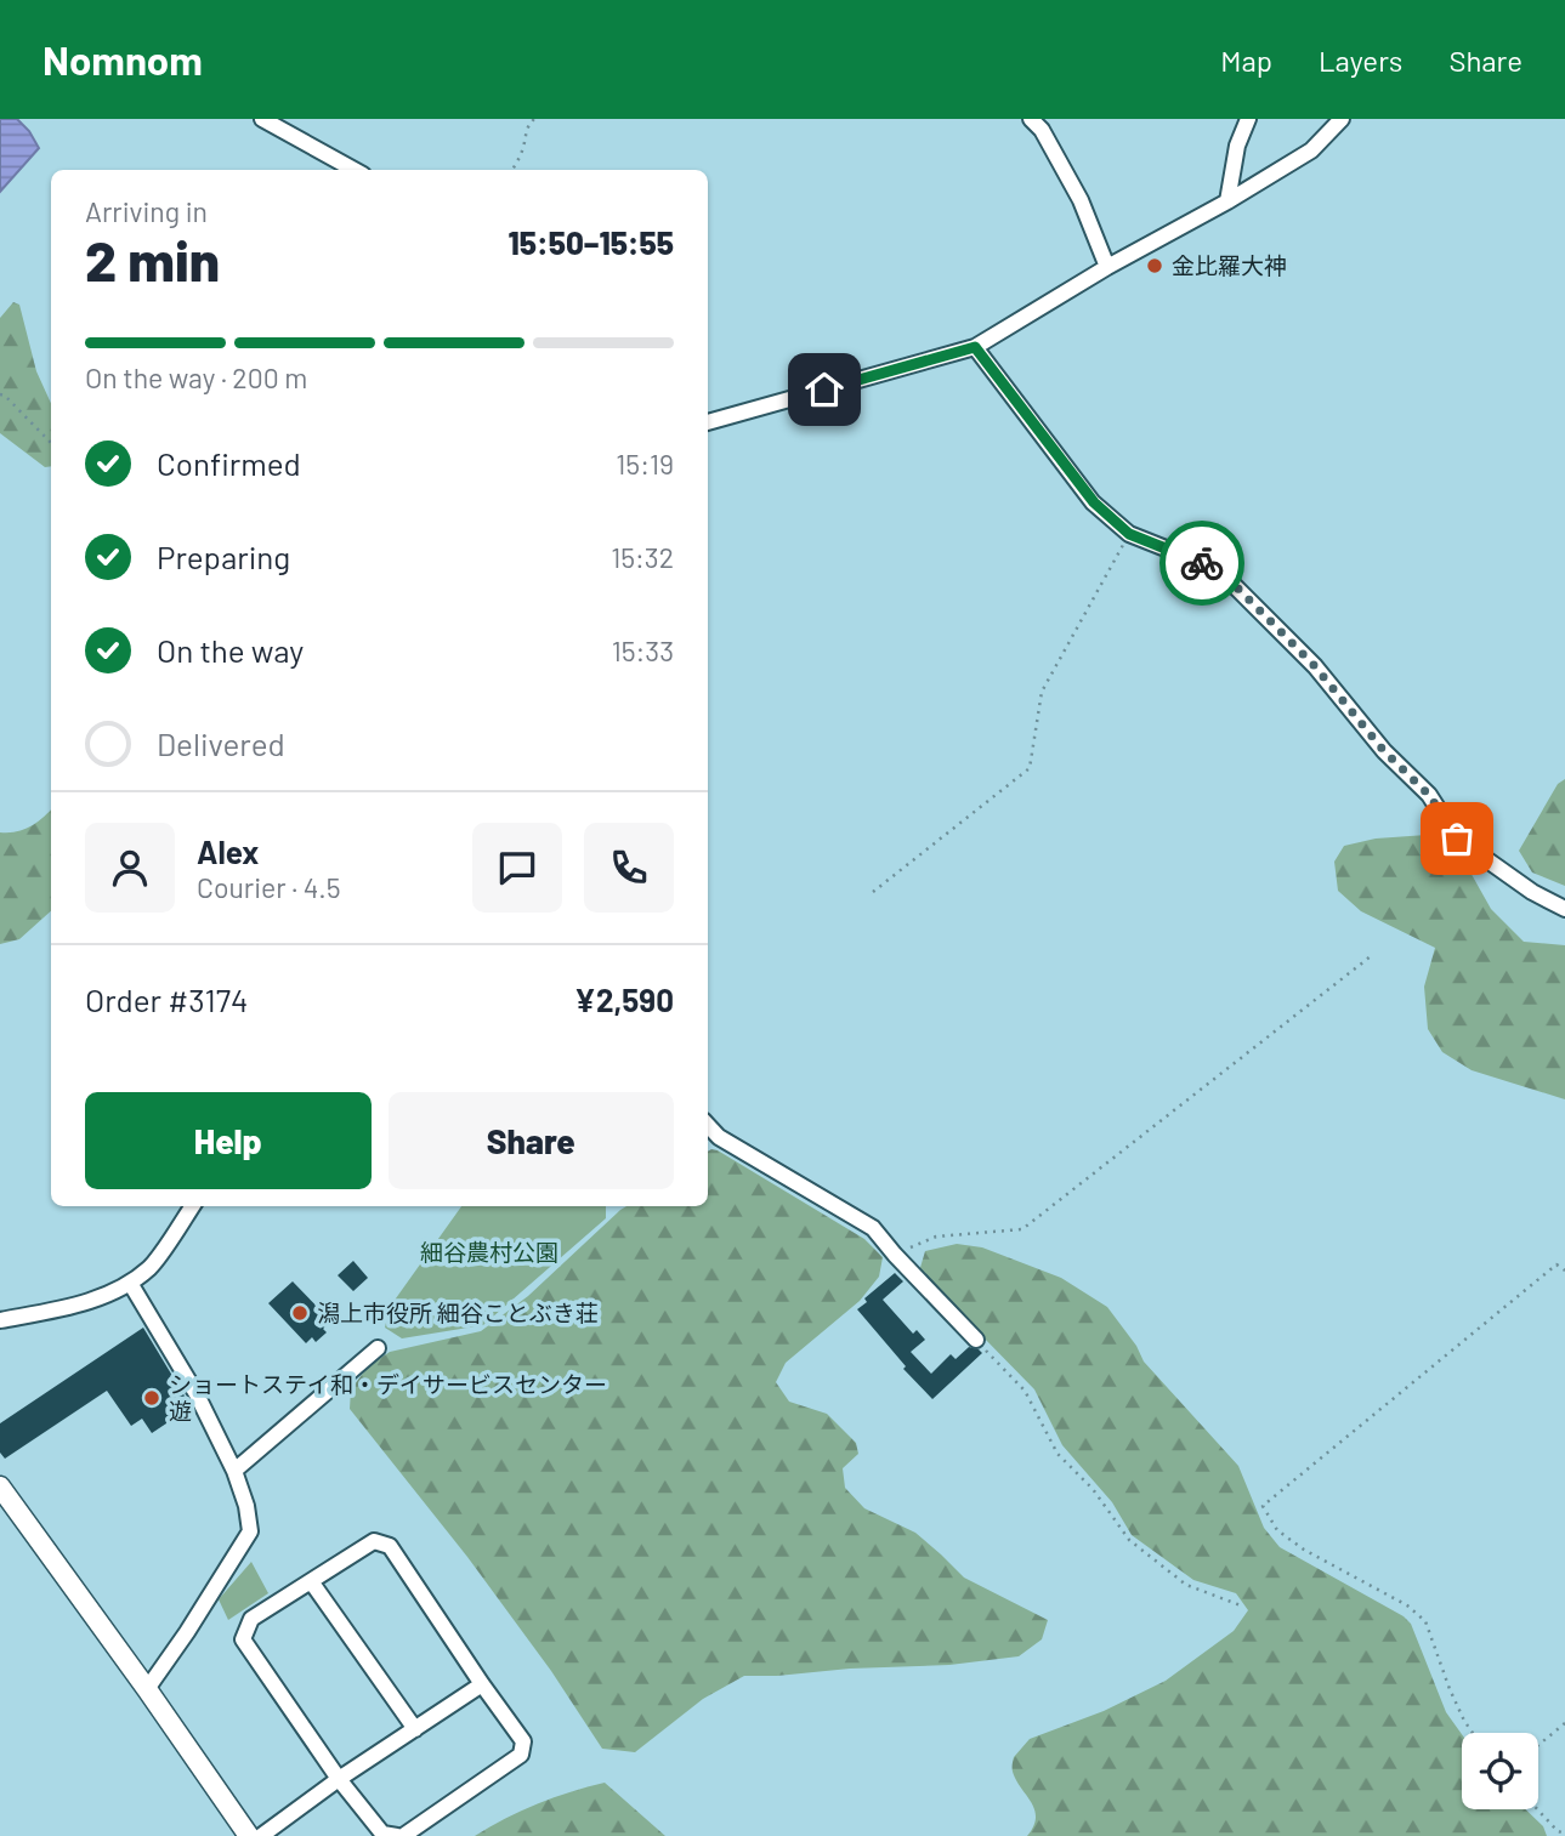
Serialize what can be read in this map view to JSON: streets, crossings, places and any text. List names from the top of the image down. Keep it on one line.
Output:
{"parks":["細谷農村公園"],"places":["金比羅大神","潟上市役所 細谷ことぶき荘","ショートステイ和・デイサービスセンター 遊"],"page":{"header":"Nomnom","nav":["Map","Layers","Share"],"heading":["2 min","Arriving in","15:50–15:55"],"panel":["Alex","Courier · 4.5","Order #3174","¥2,590"],"bar":"On the way · 200 m","list":[["Confirmed","15:19"],["Preparing","15:32"],["On the way","15:33"],"Delivered"],"buttons":["Help","Share"]}}
